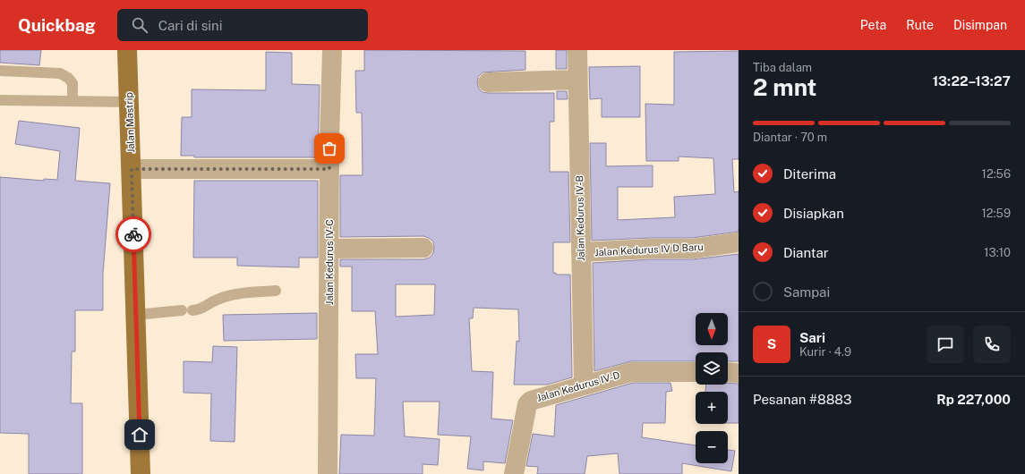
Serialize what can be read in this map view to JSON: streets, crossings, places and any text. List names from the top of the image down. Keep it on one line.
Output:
{"streets":{"main road":["Jalan Mastrip"],"street":["Jalan Kedurus IV-B","Jalan Kedurus IV D Baru","Jalan Kedurus IV-C","Jalan Kedurus IV-D"]},"crossings":[["Jalan Kedurus IV-B","Jalan Kedurus IV D Baru"],["Jalan Kedurus IV-B","Jalan Kedurus IV-D"]],"north":"bottom","page":{"header":"Quickbag","search":"Cari di sini","nav":["Peta","Rute","Disimpan"],"heading":["2 mnt","Tiba dalam","13:22–13:27"],"panel":["Sari","Kurir · 4.9","Pesanan #8883","Rp 227,000"],"bar":"Diantar · 70 m","list":[["Diterima","12:56"],["Disiapkan","12:59"],["Diantar","13:10"],"Sampai"],"map_buttons":["+","−"],"round":"S"}}
